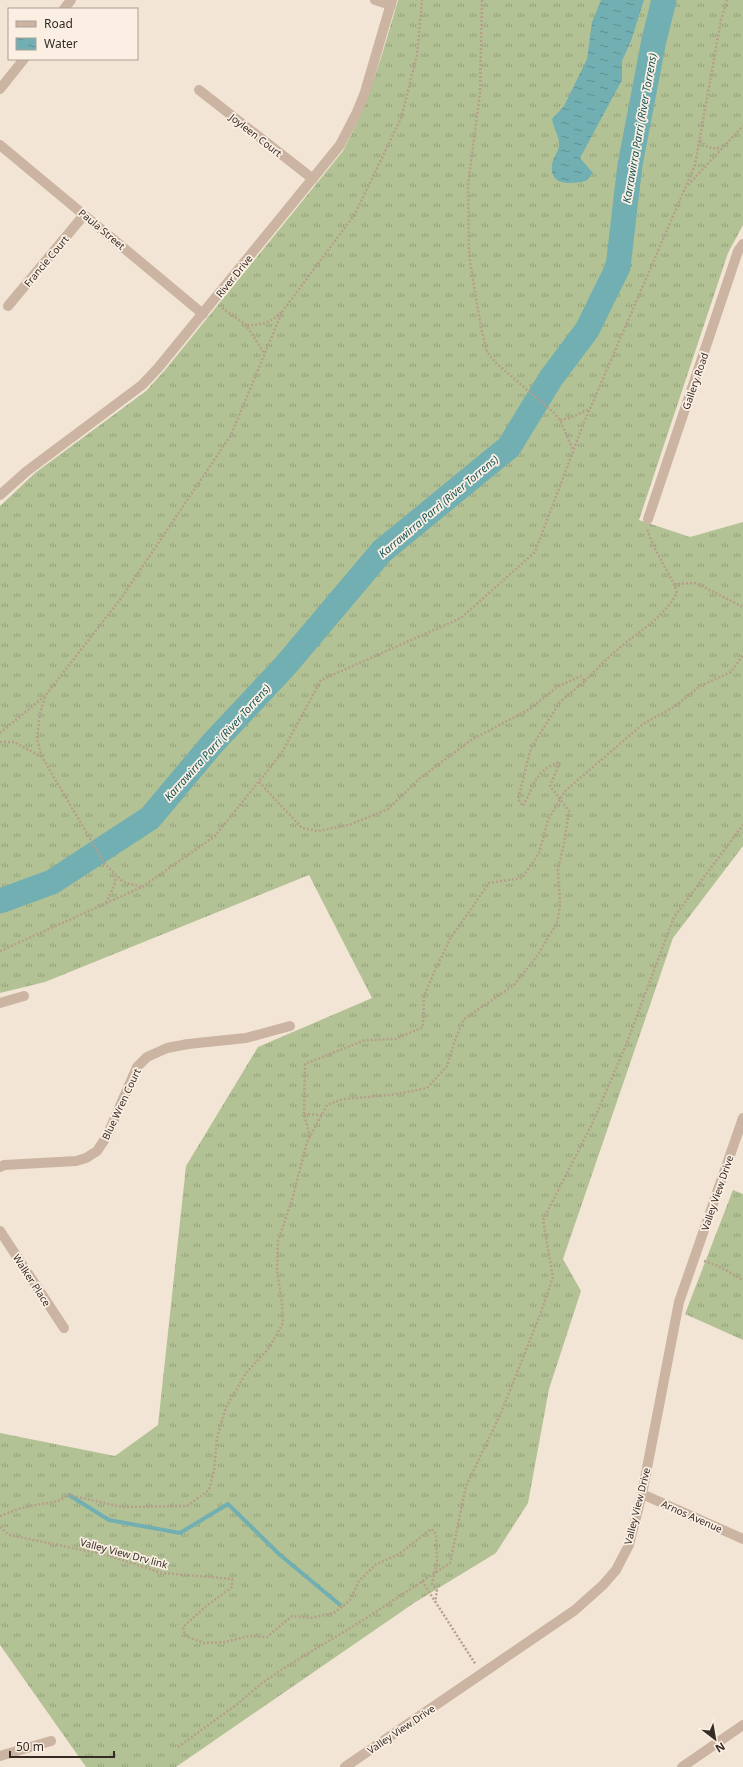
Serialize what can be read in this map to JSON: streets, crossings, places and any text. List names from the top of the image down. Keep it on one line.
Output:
{"streets":{"street":["Joyleen Court","Paula Street","Francie Court","River Drive","Gallery Road","Blue Wren Court","Valley View Drive","Walker Place","Arnos Avenue"],"path":["Valley View Drv link"]},"crossings":[["Joyleen Court","River Drive"],["Paula Street","Francie Court"],["Paula Street","River Drive"],["Valley View Drive","Arnos Avenue"]],"water":["Karrawirra Parri (River Torrens)"],"legend":["Road","Water"],"scale_bar":"50 m","north":"bottom right"}
